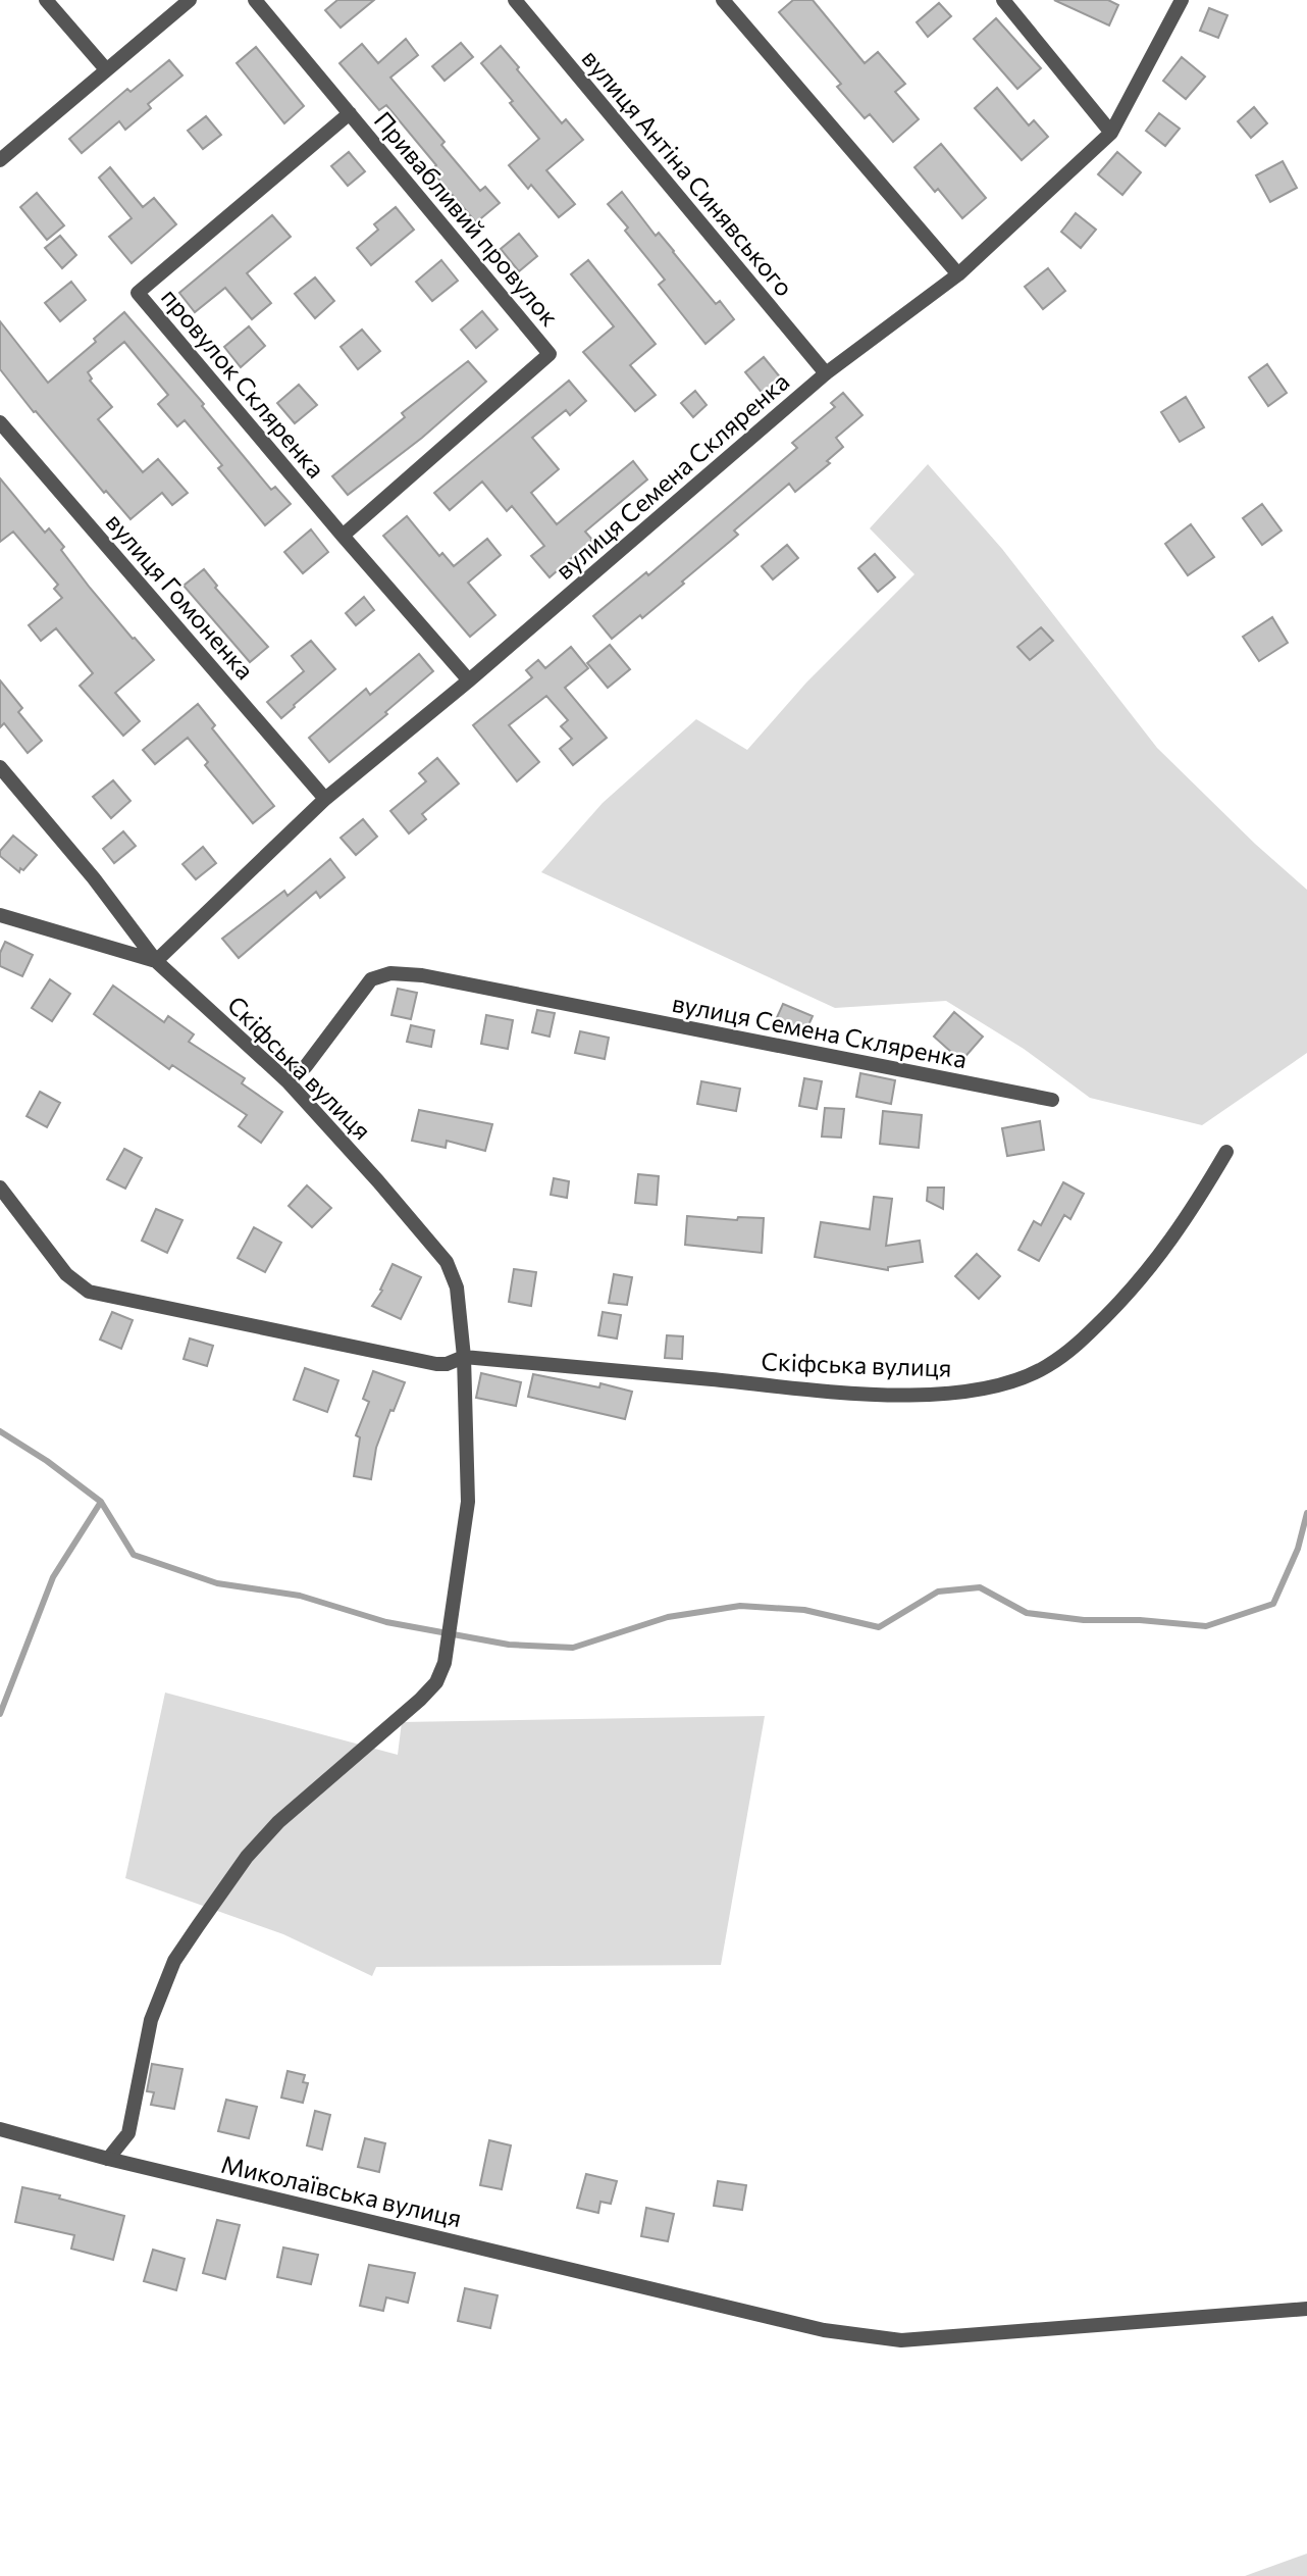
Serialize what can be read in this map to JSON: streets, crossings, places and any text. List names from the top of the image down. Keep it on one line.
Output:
{"streets":{"street":["вулиця Антіна Синявського","Привабливий провулок","провулок Скляренка","вулиця Семена Скляренка","вулиця Гомоненка","Скіфська вулиця","Миколаївська вулиця"]},"crossings":[["вулиця Антіна Синявського","вулиця Семена Скляренка"],["Привабливий провулок","провулок Скляренка"],["провулок Скляренка","вулиця Семена Скляренка"],["вулиця Семена Скляренка","вулиця Гомоненка"],["вулиця Семена Скляренка","Скіфська вулиця"],["Скіфська вулиця","Миколаївська вулиця"]]}
